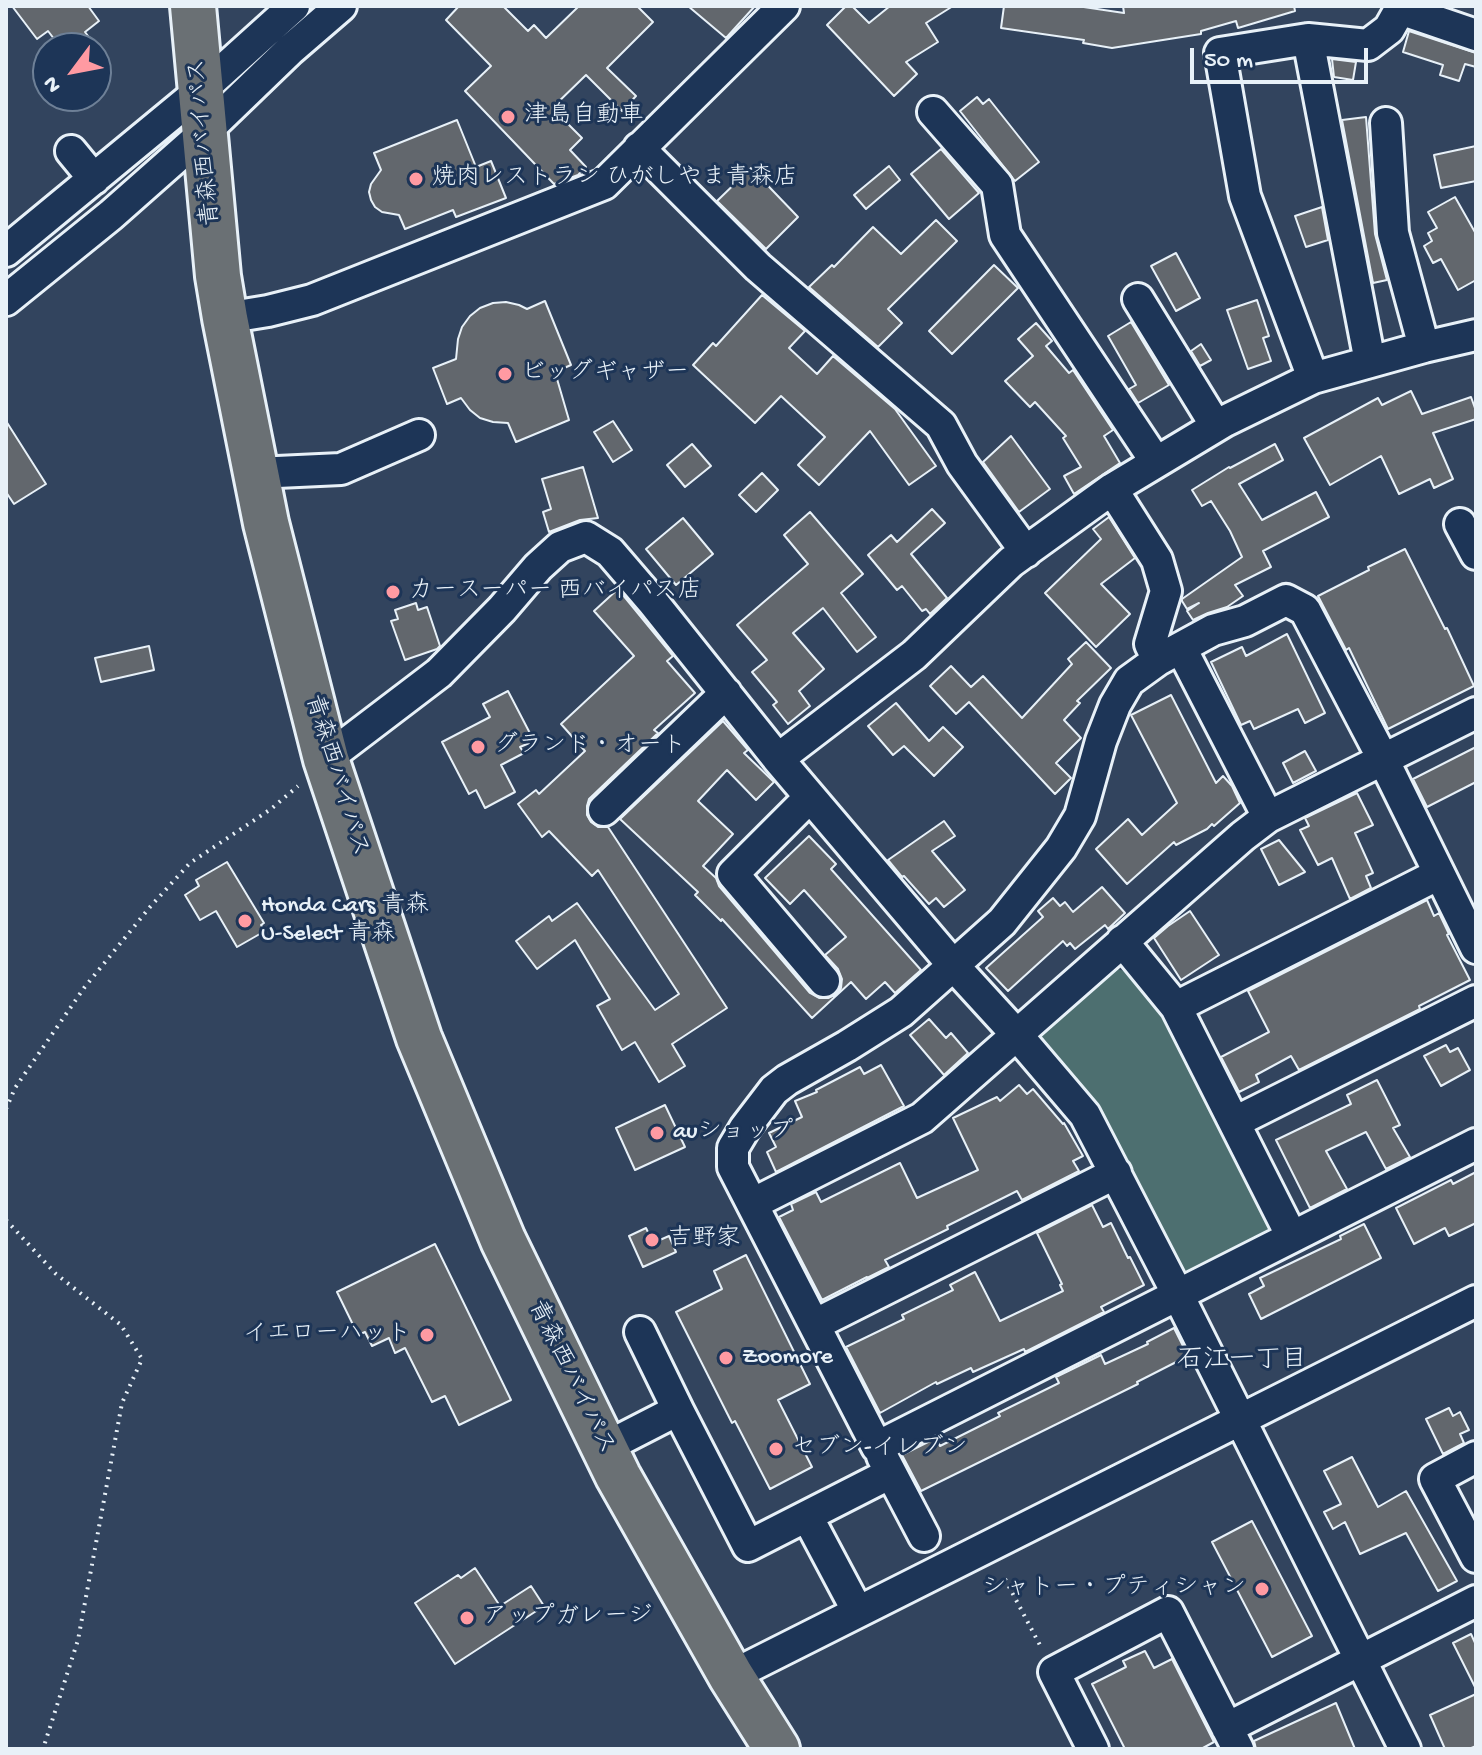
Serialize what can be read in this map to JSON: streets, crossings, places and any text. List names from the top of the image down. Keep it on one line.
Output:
{"streets":{"highway":["青森西バイパス"]},"districts":["石江一丁目"],"places":["津島自動車","焼肉レストラン ひがしやま青森店","ビッグギャザー","カースーパー 西バイパス店","グランド・オート","Honda Cars 青森 U-Select 青森","auショップ","吉野家","イエローハット","Zoomore","セブン-イレブン","シャトー・プティシャン","アップガレージ"],"scale_bar":"50 m","north":"bottom left"}
